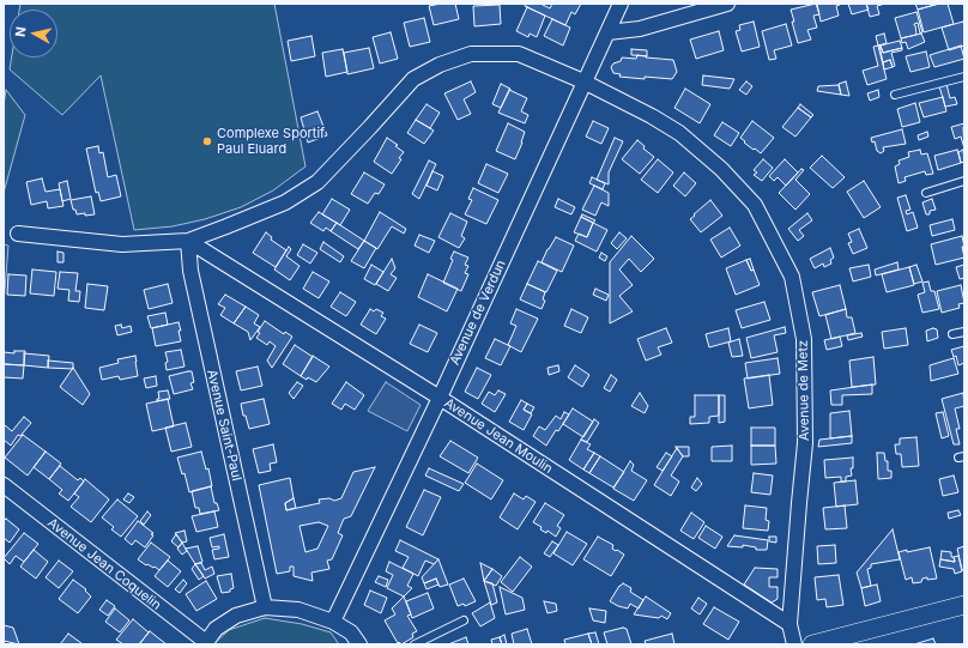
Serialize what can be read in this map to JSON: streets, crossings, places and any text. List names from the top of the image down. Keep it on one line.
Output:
{"streets":{"street":["Avenue de Verdun","Avenue de Metz","Avenue Saint-Paul","Avenue Jean Moulin","Avenue Jean Coquelin"]},"crossings":[["Avenue de Verdun","Avenue de Metz"],["Avenue de Verdun","Avenue Jean Moulin"],["Avenue de Metz","Avenue Saint-Paul"],["Avenue de Metz","Avenue Jean Moulin"],["Avenue Saint-Paul","Avenue Jean Moulin"]],"places":["Complexe Sportif Paul Eluard"],"north":"left"}
